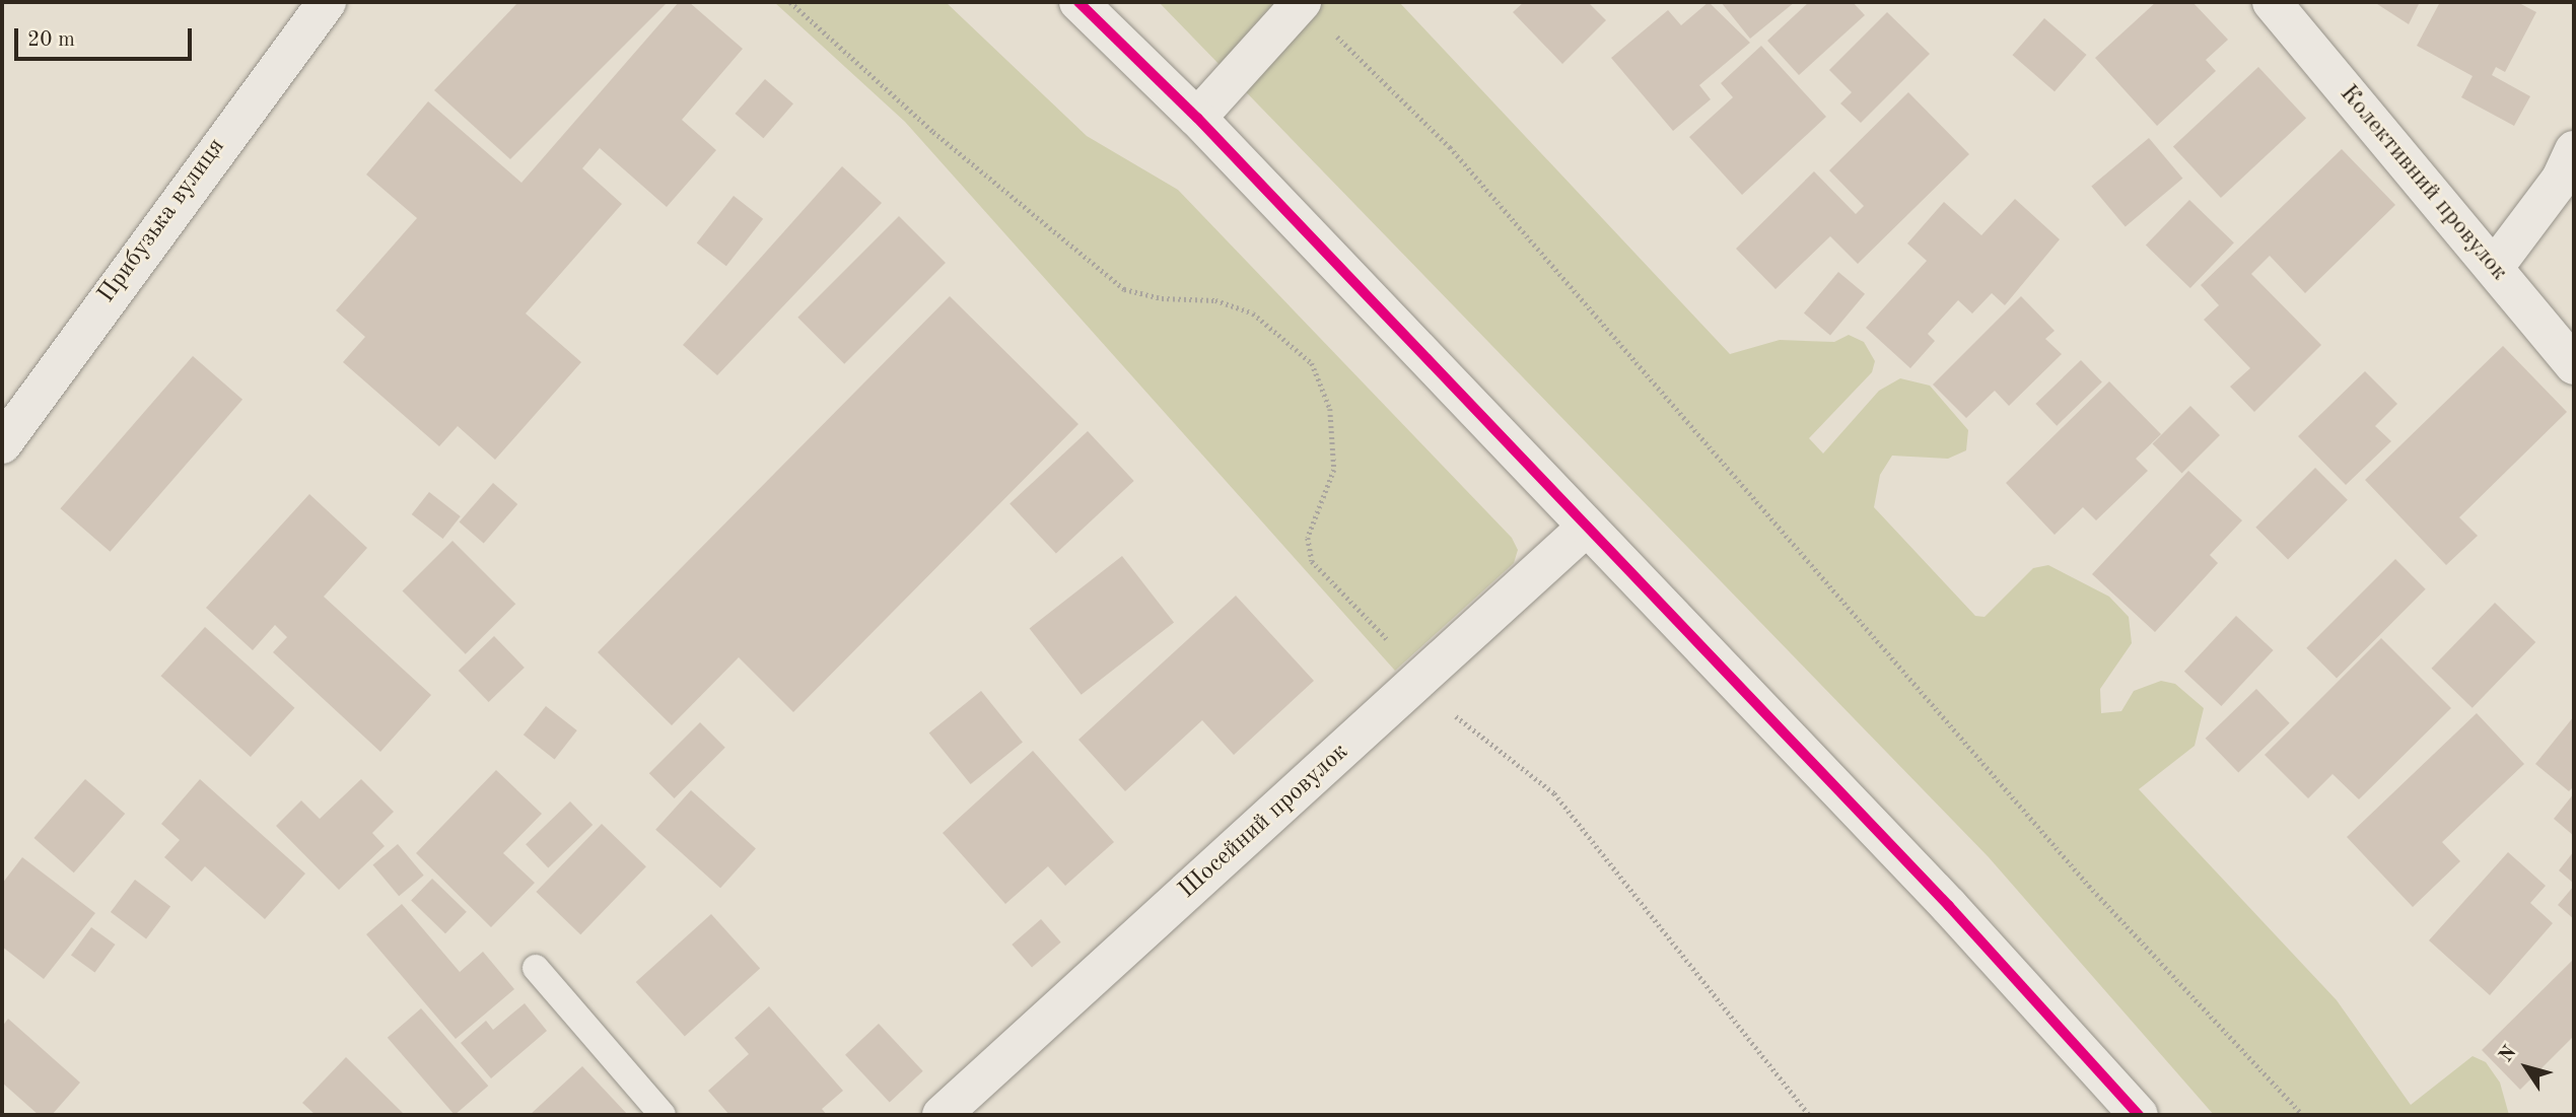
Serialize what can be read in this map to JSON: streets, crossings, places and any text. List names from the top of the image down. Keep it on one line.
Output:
{"streets":{"street":["Колективний провулок","Прибузька вулиця","Шосейний провулок"]},"scale_bar":"20 m","north":"top left"}
